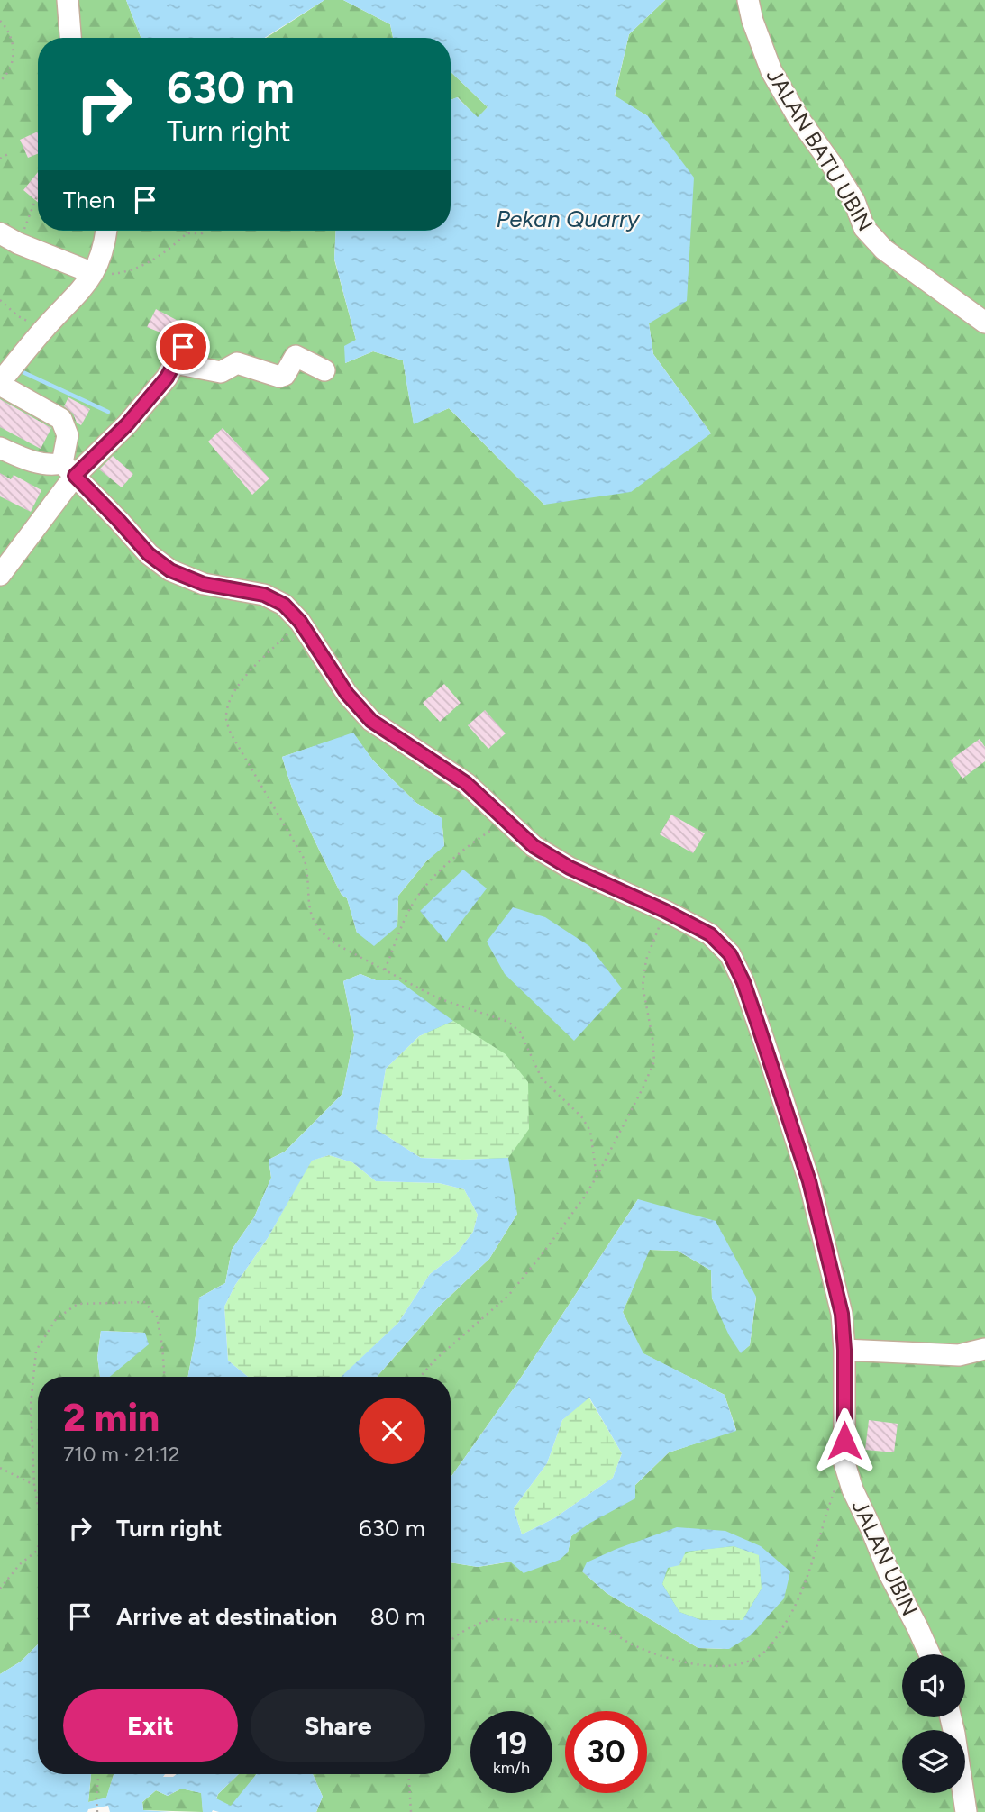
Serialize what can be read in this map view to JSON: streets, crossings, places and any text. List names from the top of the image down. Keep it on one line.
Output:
{"streets":{"street":["JALAN BATU UBIN","JALAN UBIN"]},"water":["Pekan Quarry"],"page":{"turn":["630 m","Turn right"],"then":"Then","heading":["2 min","710 m · 21:12"],"list":[{"name":"Turn right","value":"630 m"},{"name":"Arrive at destination","value":"80 m"}],"buttons":["Exit","Share"],"speed":"19 km/h","limit":"30"}}
